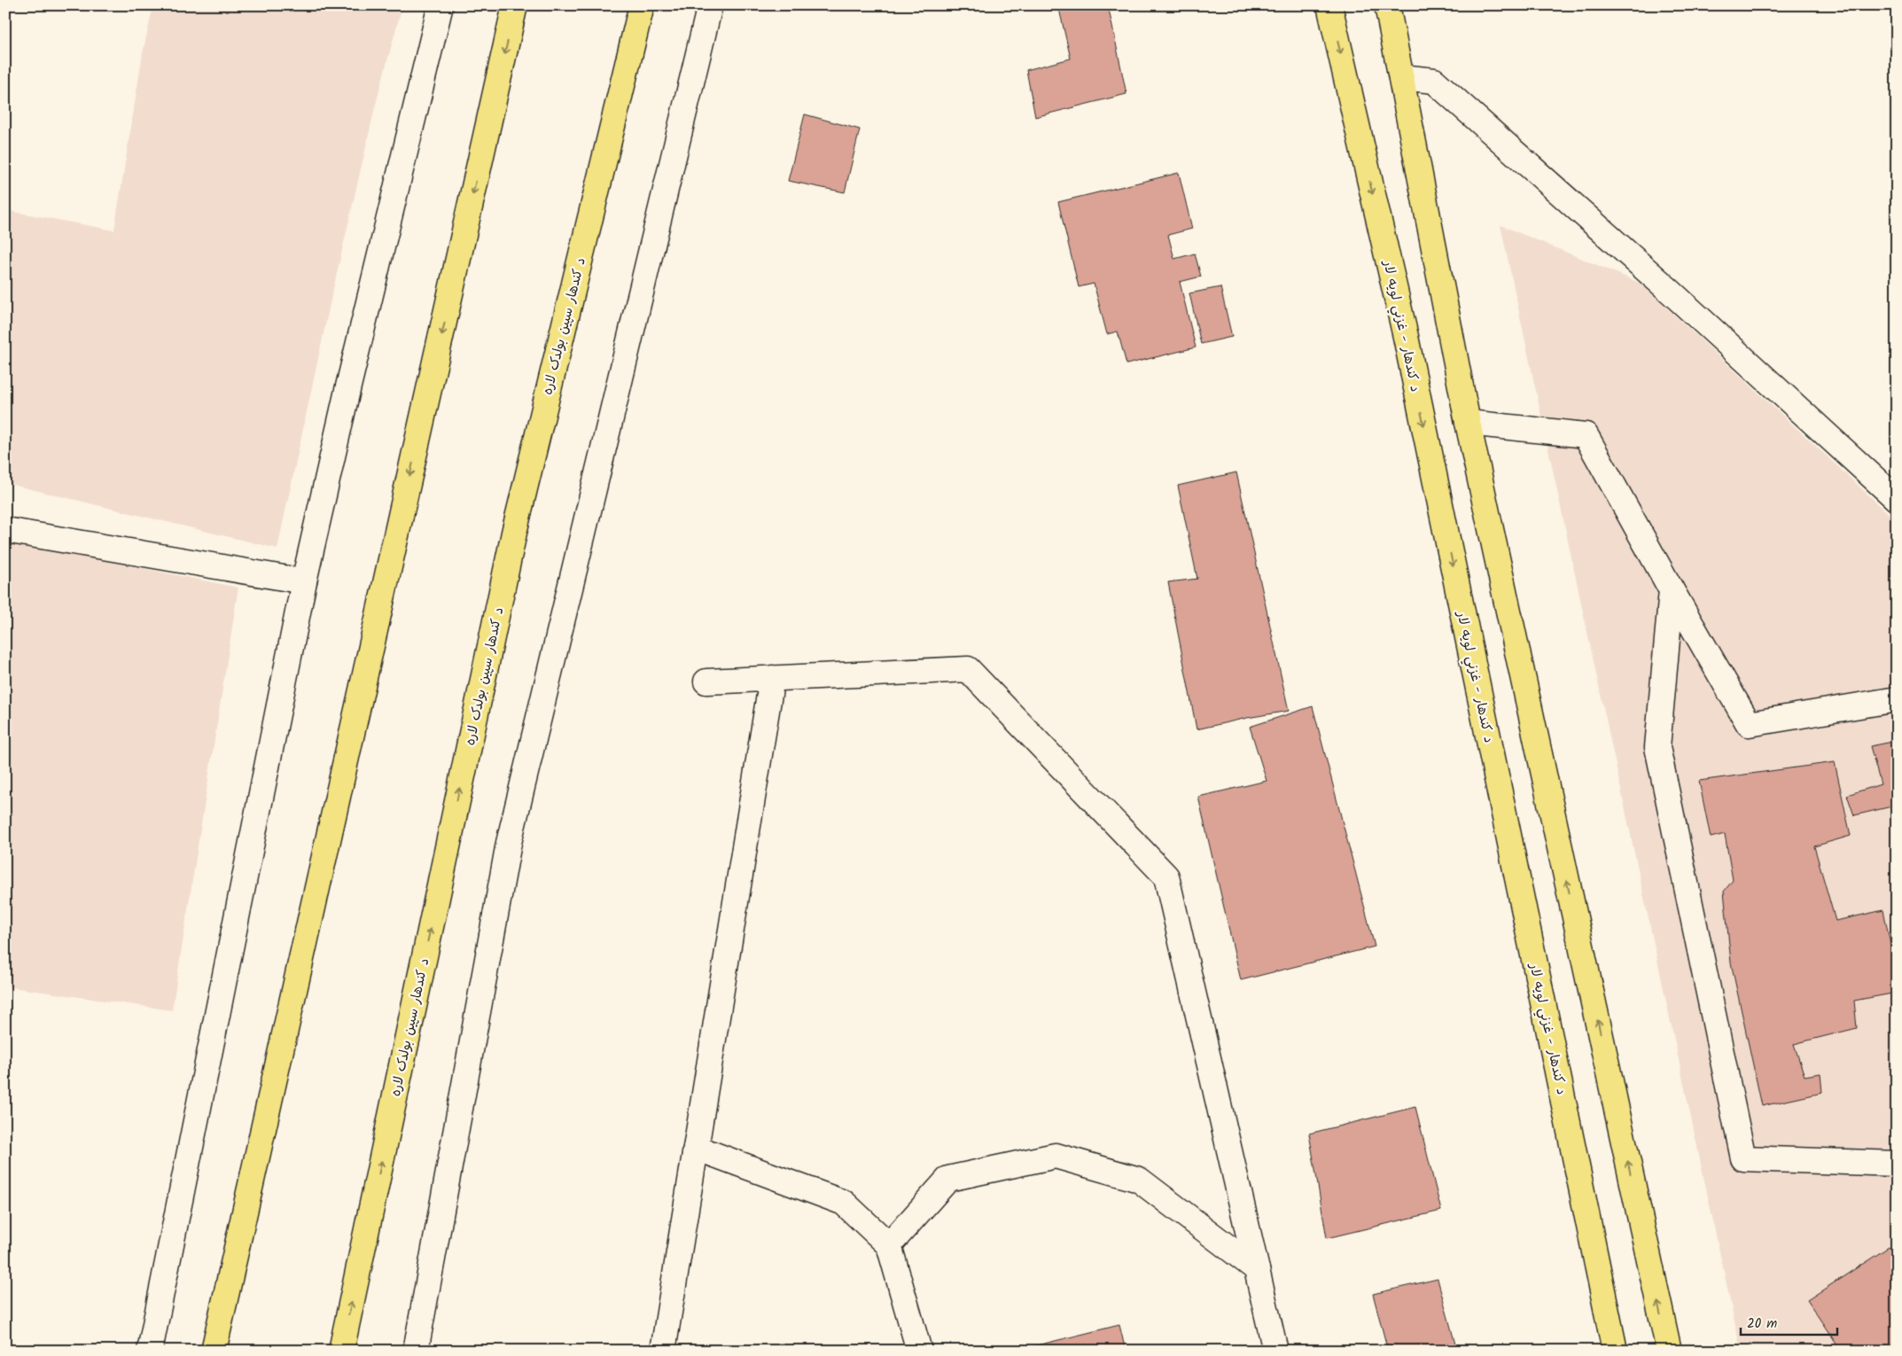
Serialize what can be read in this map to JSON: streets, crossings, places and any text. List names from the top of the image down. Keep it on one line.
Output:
{"streets":{"highway":["د کندهار سپین بولدک لاره","د کندهار - غزني لويه لار"]},"scale_bar":"20 m"}
